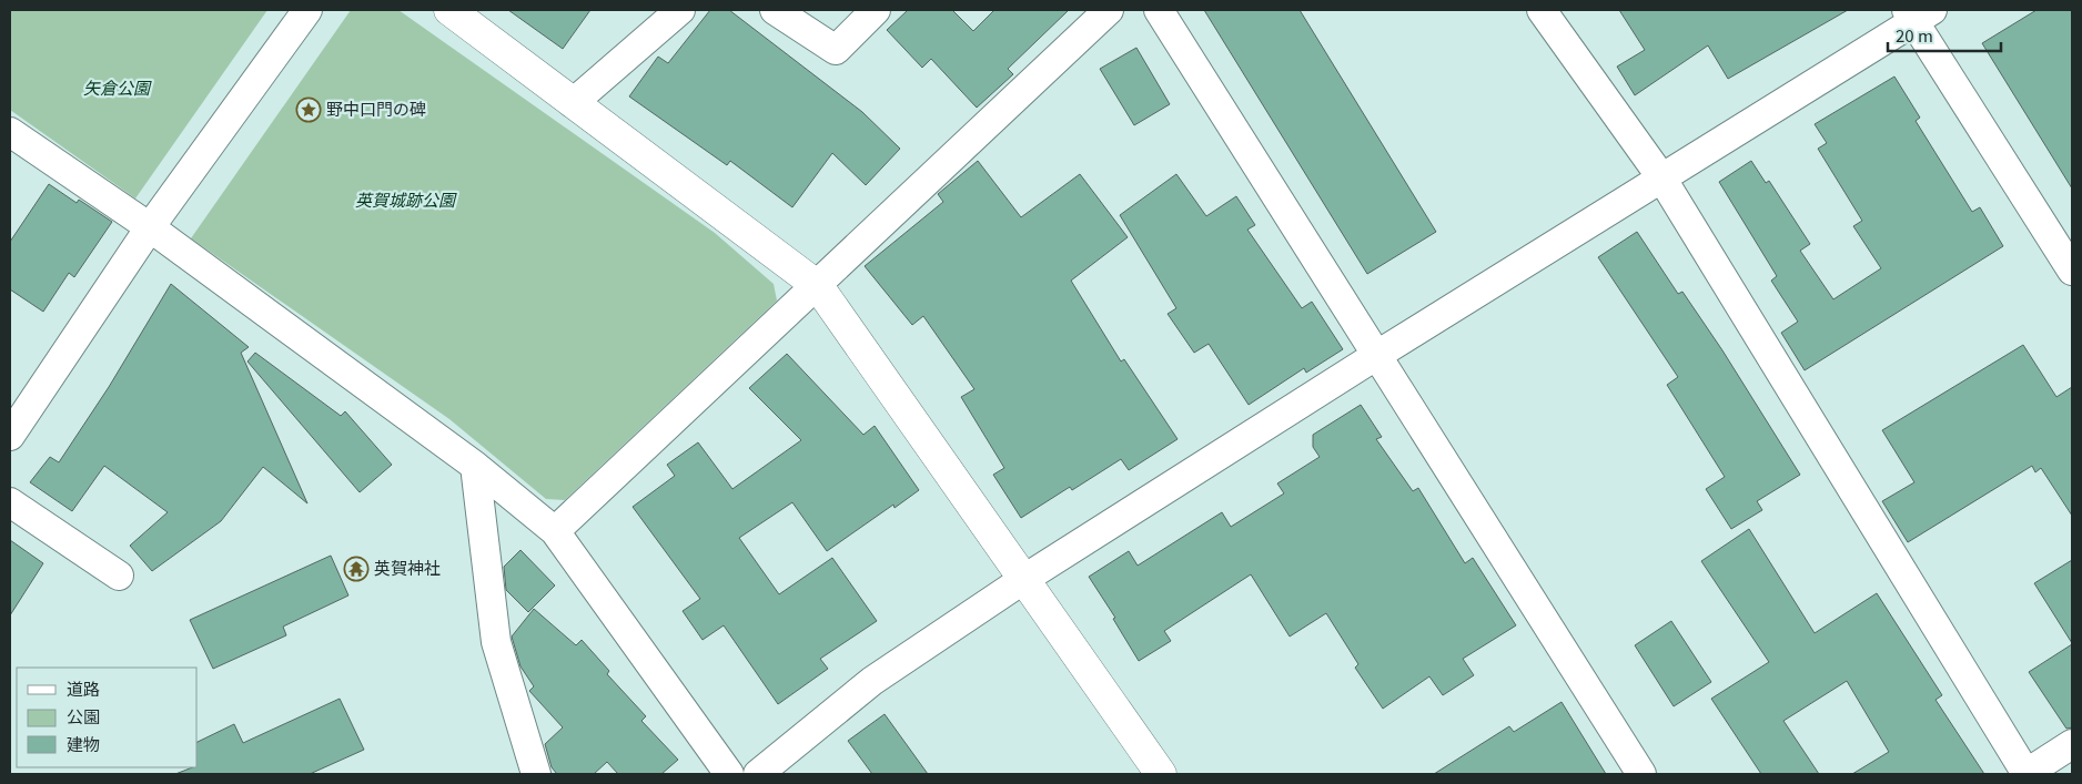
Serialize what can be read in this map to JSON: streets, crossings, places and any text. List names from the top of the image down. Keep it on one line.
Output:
{"parks":["矢倉公園","英賀城跡公園"],"places":{"place":["野中口門の碑"],"temple":["英賀神社"]},"legend":["道路","公園","建物"],"scale_bar":"20 m"}
